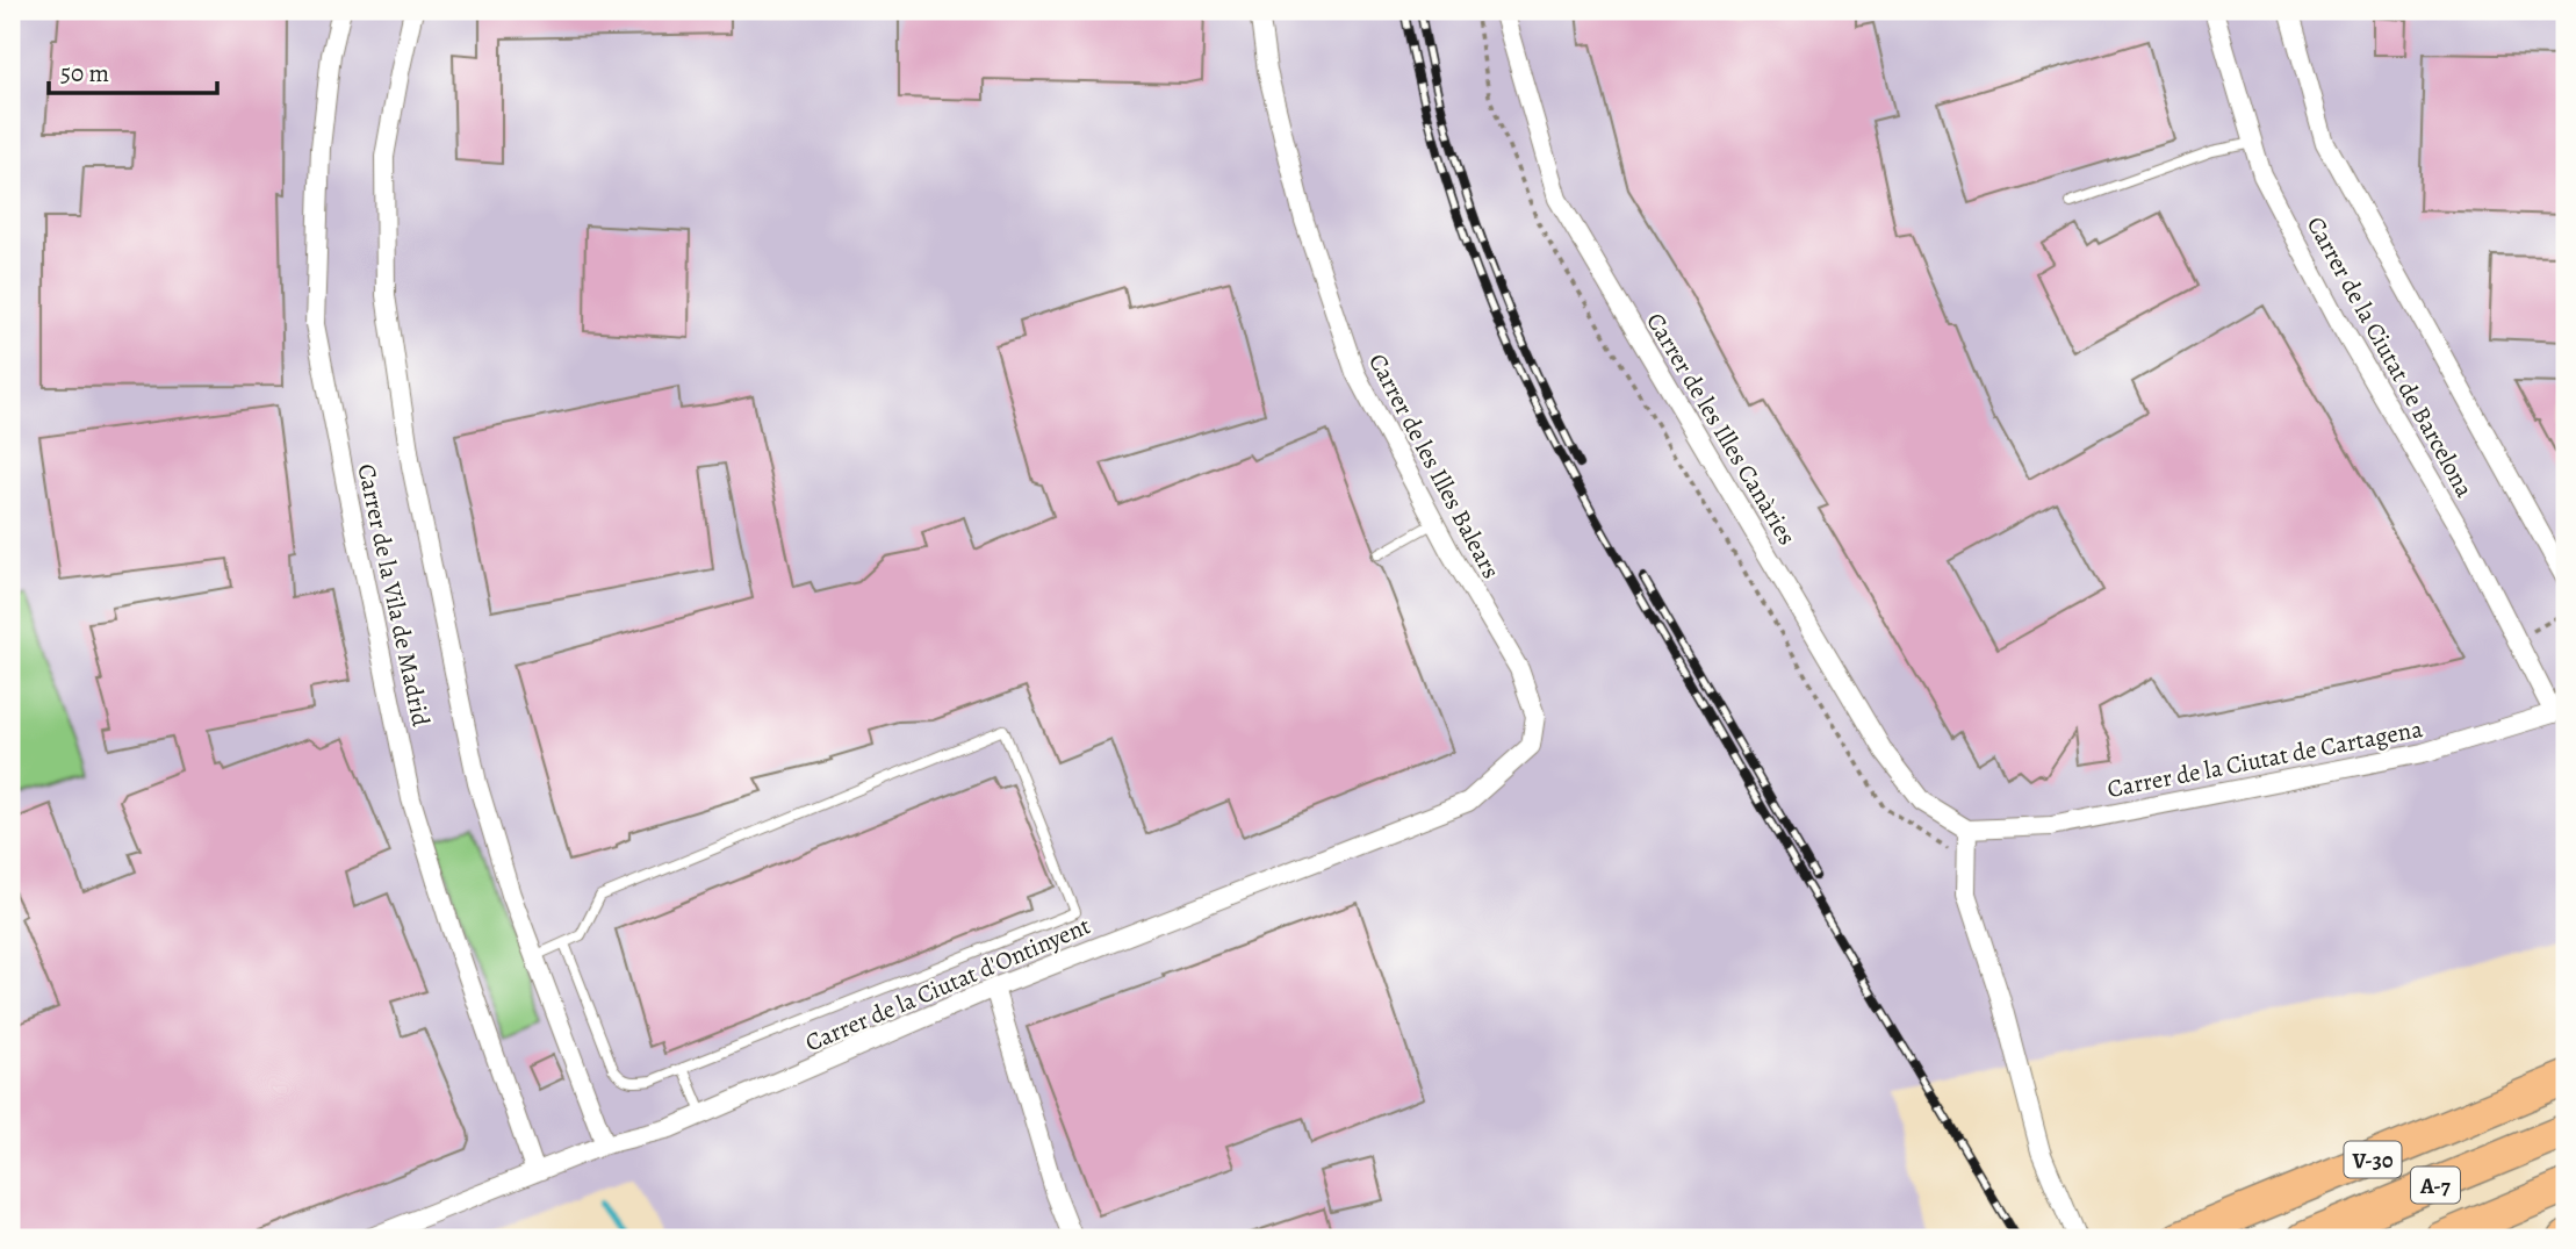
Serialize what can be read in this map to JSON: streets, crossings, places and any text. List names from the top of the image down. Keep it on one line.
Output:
{"streets":{"highway":["V-30","A-7"],"street":["Carrer de la Ciutat de Barcelona","Carrer de les Illes Canàries","Carrer de les Illes Balears","Carrer de la Vila de Madrid","Carrer de la Ciutat de Cartagena","Carrer de la Ciutat d'Ontinyent"]},"crossings":[["Carrer de la Ciutat de Barcelona","Carrer de la Ciutat de Cartagena"],["Carrer de les Illes Canàries","Carrer de la Ciutat de Cartagena"],["Carrer de les Illes Balears","Carrer de la Ciutat d'Ontinyent"],["Carrer de la Vila de Madrid","Carrer de la Ciutat d'Ontinyent"]],"scale_bar":"50 m"}
